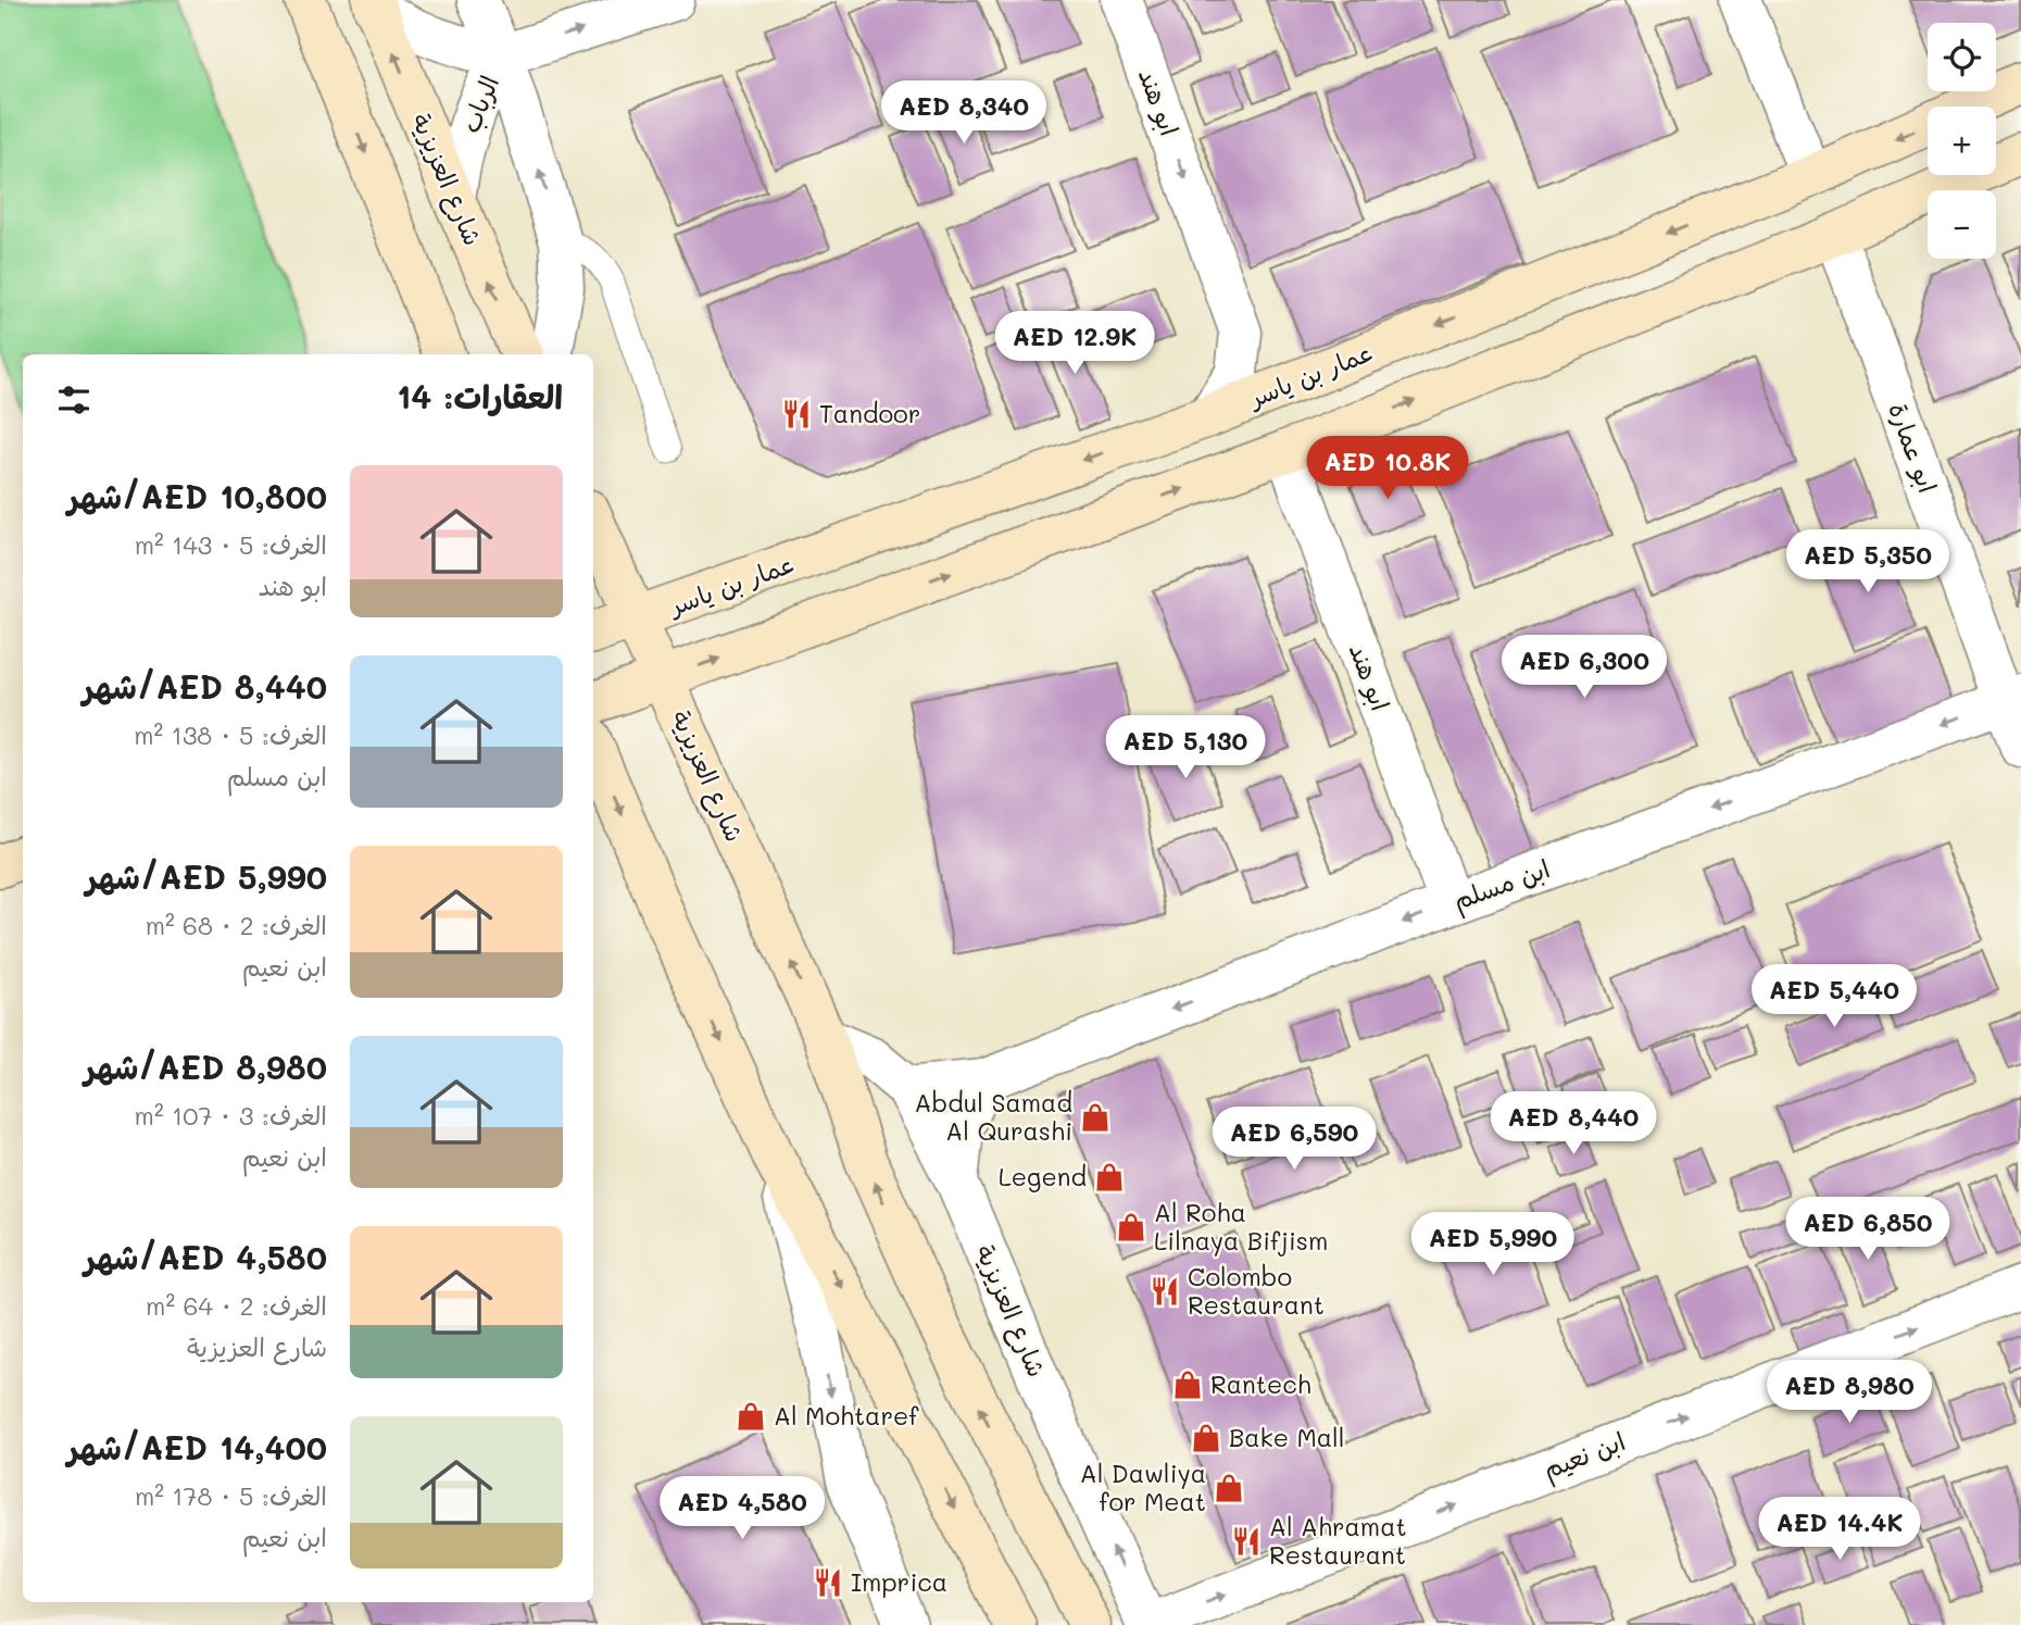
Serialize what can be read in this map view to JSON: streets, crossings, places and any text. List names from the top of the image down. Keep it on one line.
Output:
{"streets":{"street":["ابو هند","الرباب","شارع العزيزية","عمار بن ياسر","ابو عمارة","ابن مسلم","ابن نعيم"]},"crossings":[["ابو هند","عمار بن ياسر"],["ابو هند","ابن مسلم"],["الرباب","شارع العزيزية"],["شارع العزيزية","عمار بن ياسر"],["شارع العزيزية","ابن مسلم"],["شارع العزيزية","ابن نعيم"],["ابو عمارة","ابن مسلم"]],"one_way":["ابو هند","الرباب","ابن مسلم","ابن نعيم"],"places":{"restaurant":["Tandoor","Colombo Restaurant","Al Ahramat Restaurant","Imprica"],"shop":["Abdul Samad Al Qurashi","Legend","Al Roha Lilnaya Bifjism","Rantech","Al Mohtaref","Bake Mall","Al Dawliya for Meat"]},"page":{"map_buttons":["+","−"],"price":["AED 8,340","AED 12.9K","AED 10.8K","AED 5,350","AED 6,300","AED 5,130","AED 5,440","AED 8,440","AED 6,590","AED 6,850","AED 5,990","AED 8,980","AED 4,580","AED 14.4K"],"heading":"العقارات: 14","list":[{"name":"AED 10,800/شهر","note":"الغرف: 5 · 143 m² · ابو هند"},{"name":"AED 8,440/شهر","note":"الغرف: 5 · 138 m² · ابن مسلم"},{"name":"AED 5,990/شهر","note":"الغرف: 2 · 68 m² · ابن نعيم"},{"name":"AED 8,980/شهر","note":"الغرف: 3 · 107 m² · ابن نعيم"},{"name":"AED 4,580/شهر","note":"الغرف: 2 · 64 m² · شارع العزيزية"},{"name":"AED 14,400/شهر","note":"الغرف: 5 · 178 m² · ابن نعيم"}]}}
